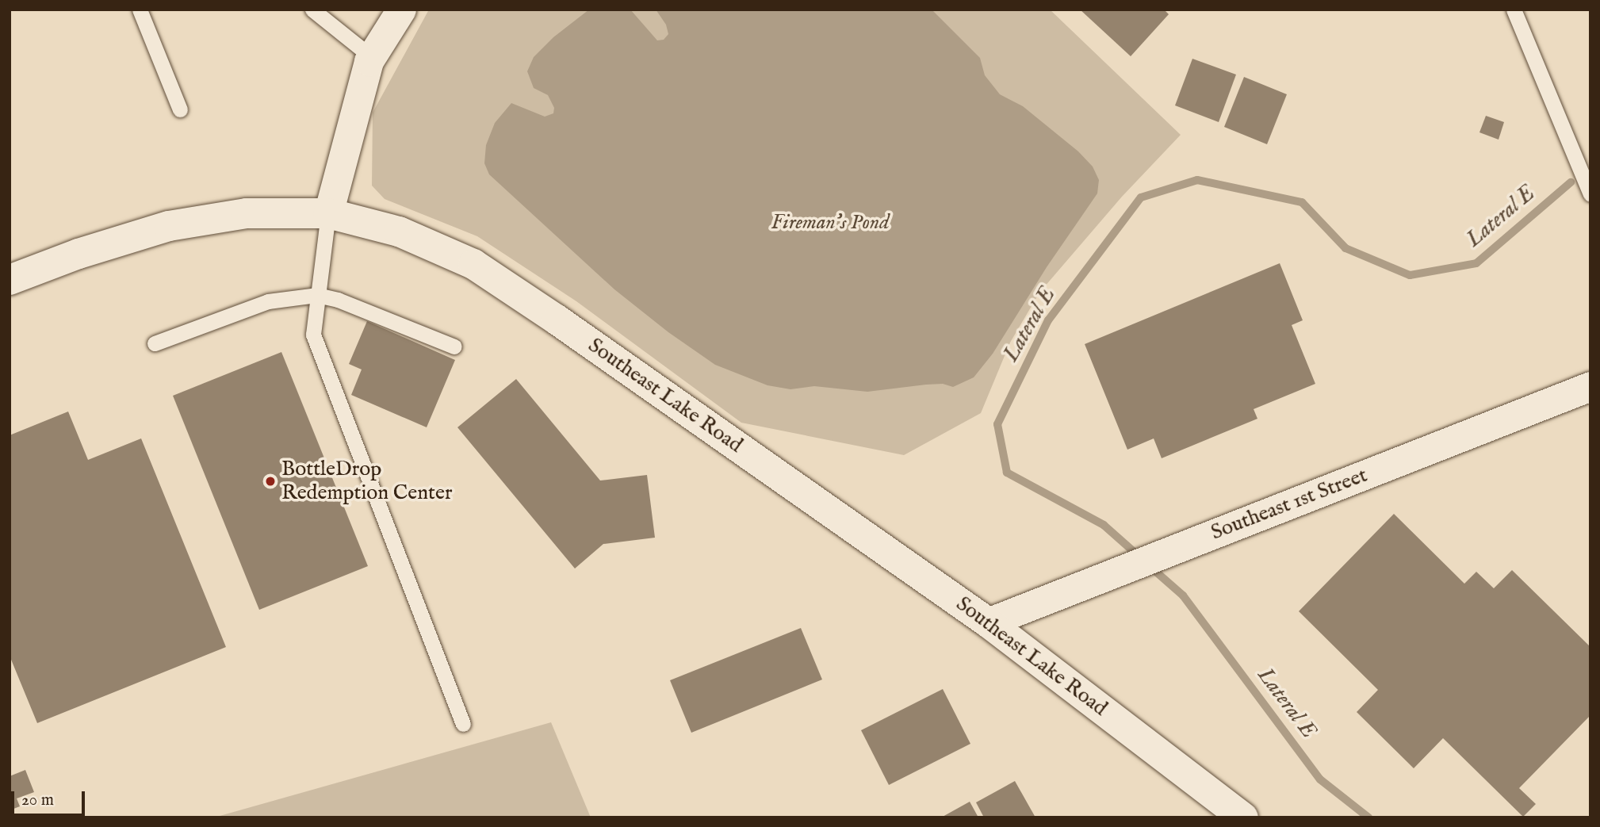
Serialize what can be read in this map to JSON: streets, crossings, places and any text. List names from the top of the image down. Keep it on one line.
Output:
{"streets":{"street":["Southeast Lake Road","Southeast 1st Street"]},"crossings":[["Southeast Lake Road","Southeast 1st Street"]],"water":["Lateral E"],"parks":["Fireman's Pond"],"places":["BottleDrop Redemption Center"],"scale_bar":"20 m"}
